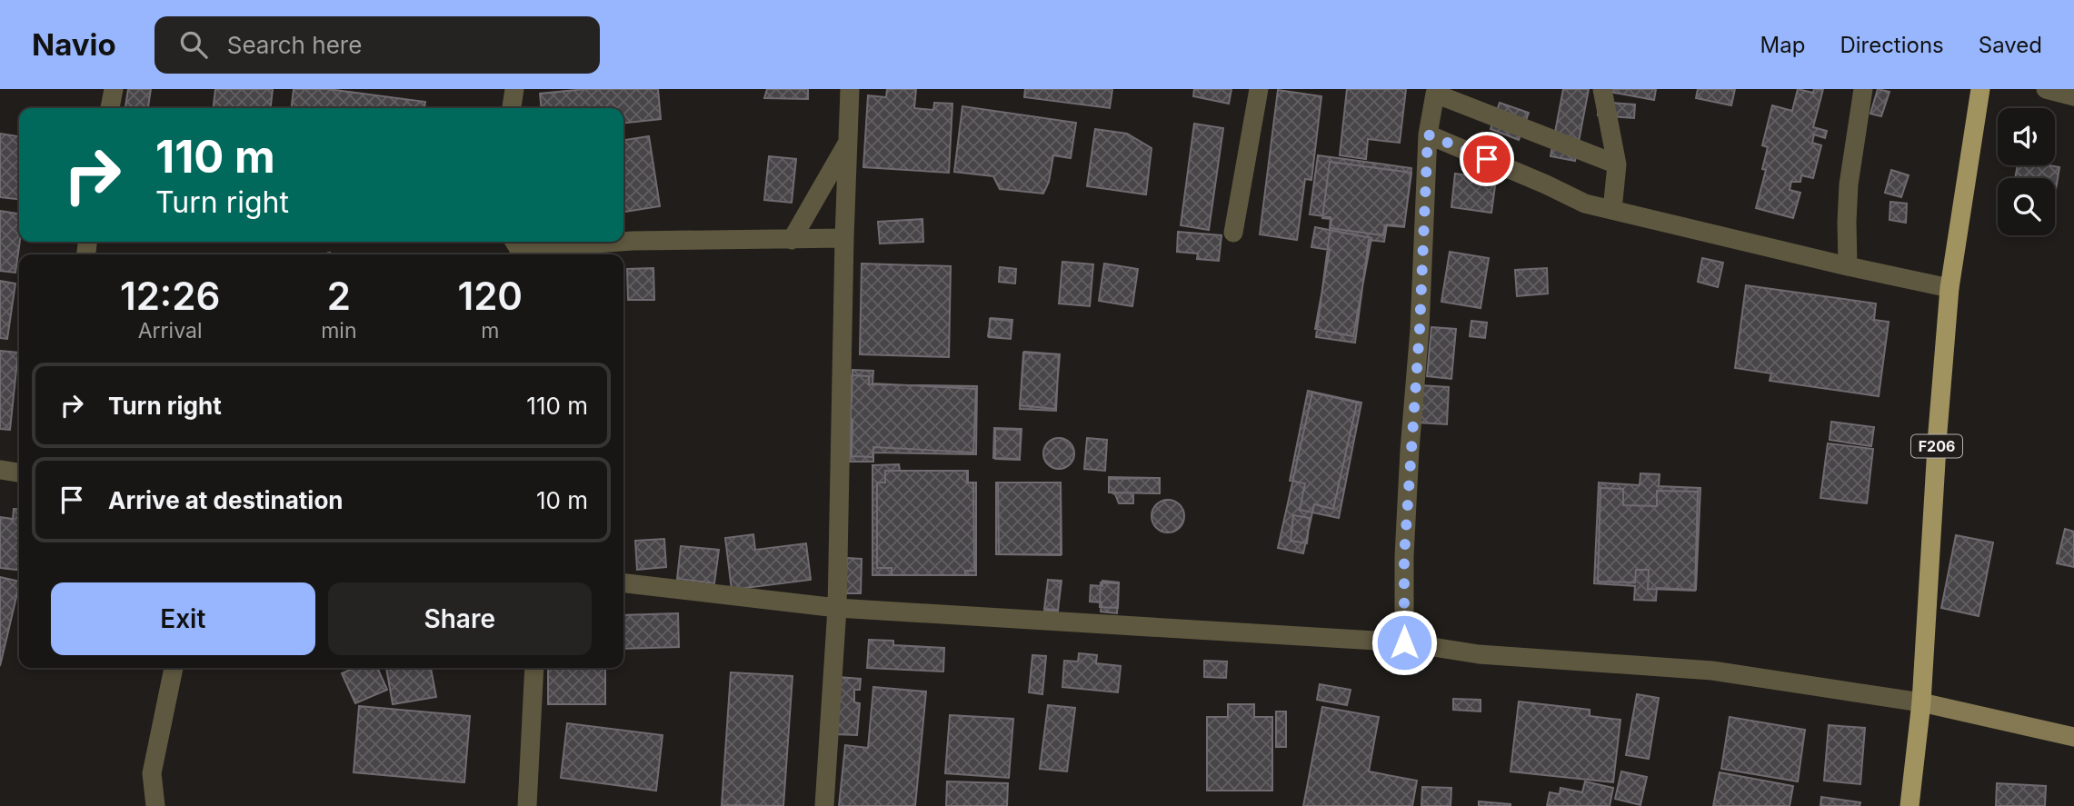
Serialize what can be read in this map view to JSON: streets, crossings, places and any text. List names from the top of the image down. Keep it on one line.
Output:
{"streets":{"main road":["F206"]},"page":{"header":"Navio","search":"Search here","nav":["Map","Directions","Saved"],"turn":["110 m","Turn right"],"eta":["12:26","Arrival","2","min","120","m"],"list":[{"name":"Turn right","value":"110 m"},{"name":"Arrive at destination","value":"10 m"}],"buttons":["Exit","Share"]}}
